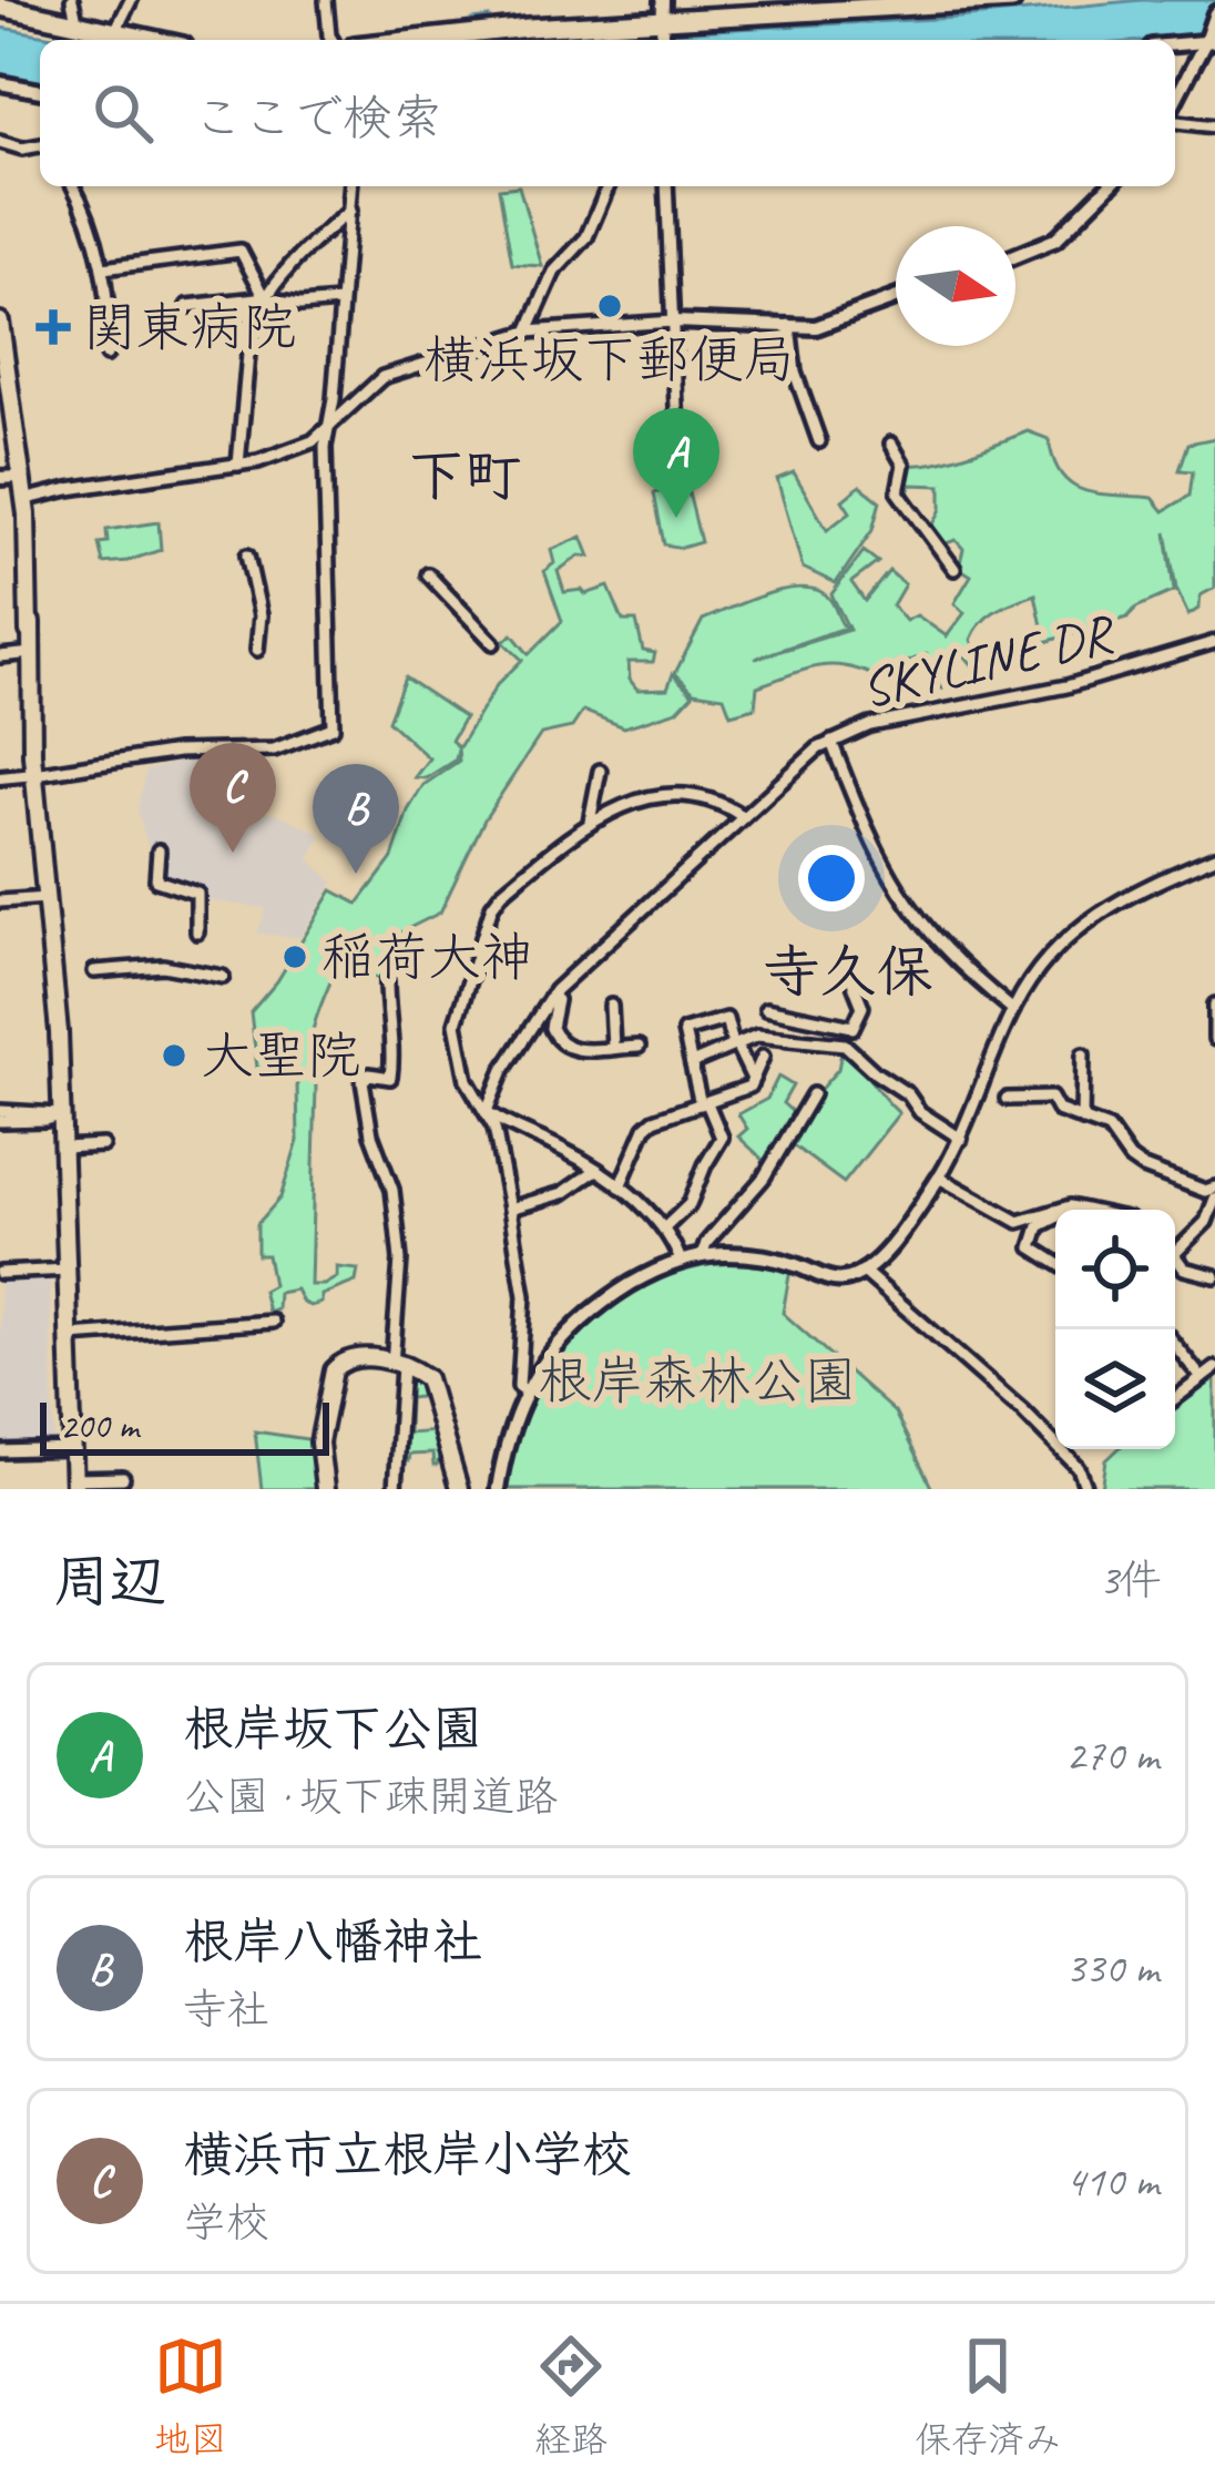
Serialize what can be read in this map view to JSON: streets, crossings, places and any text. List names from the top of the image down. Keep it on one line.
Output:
{"streets":{"street":["SKYLINE DR"]},"districts":["下町","寺久保"],"parks":["根岸森林公園"],"places":{"other":["横浜坂下郵便局","稲荷大神","大聖院"],"health":["関東病院"]},"scale_bar":"200 m","north":"right","page":{"search":"ここで検索","pins":["A","C","B"],"scale":"200 m","heading":["周辺","3件"],"list":[{"mark":"A","name":"根岸坂下公園","note":"公園 · 坂下疎開道路","value":"270 m"},{"mark":"B","name":"根岸八幡神社","note":"寺社","value":"330 m"},{"mark":"C","name":"横浜市立根岸小学校","note":"学校","value":"410 m"}],"nav":["地図","経路","保存済み"]}}
